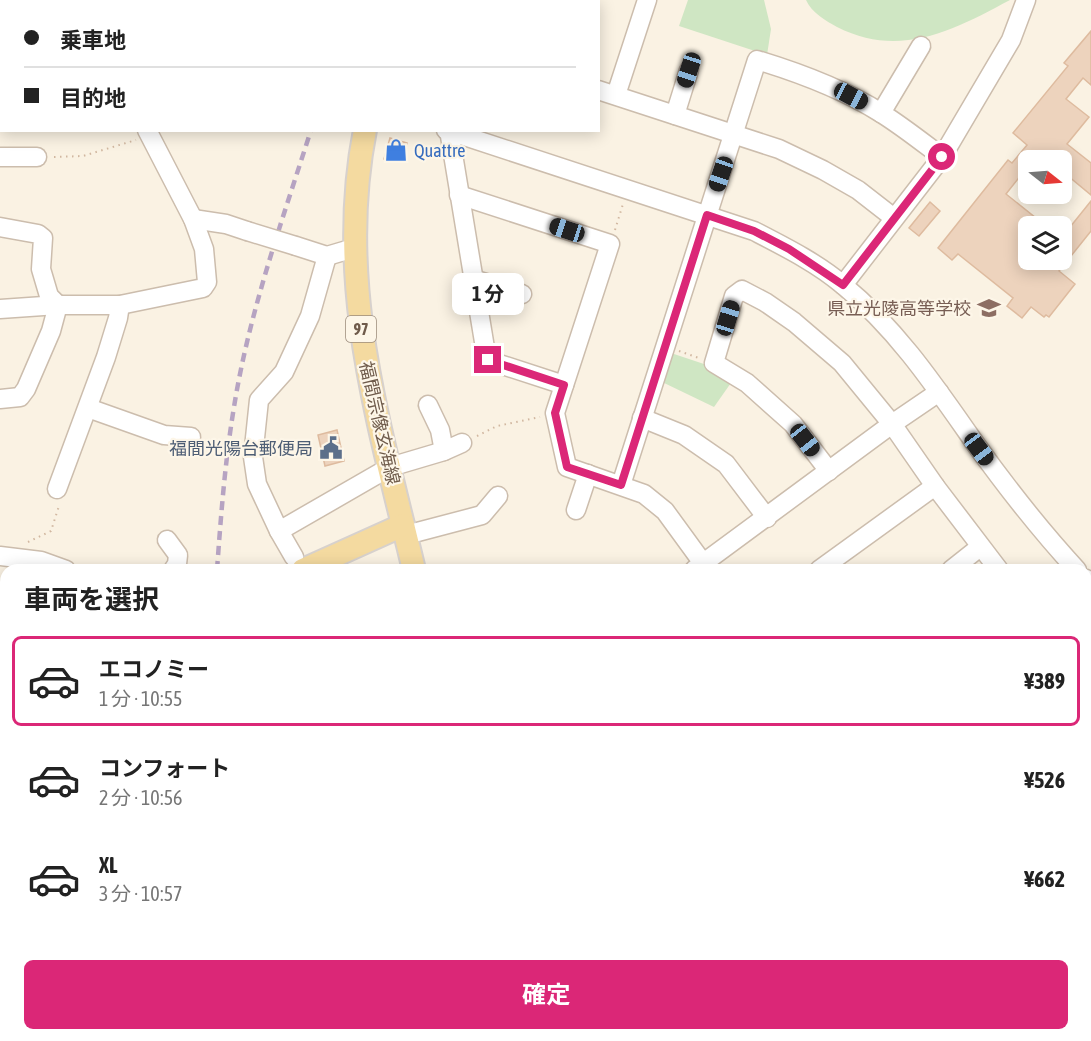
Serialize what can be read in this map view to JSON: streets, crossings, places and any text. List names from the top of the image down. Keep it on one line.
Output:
{"streets":{"main road":["97","福間宗像玄海線"]},"places":{"shop":["Quattre"],"school or university":["県立光陵高等学校"],"public building":["福間光陽台郵便局"]},"north":"right","page":{"banner":["乗車地","目的地"],"bubble":"1 分","heading":"車両を選択","list":[{"name":"エコノミー","note":"1 分 · 10:55","value":"¥389"},{"name":"コンフォート","note":"2 分 · 10:56","value":"¥526"},{"name":"XL","note":"3 分 · 10:57","value":"¥662"}],"buttons":"確定"}}
